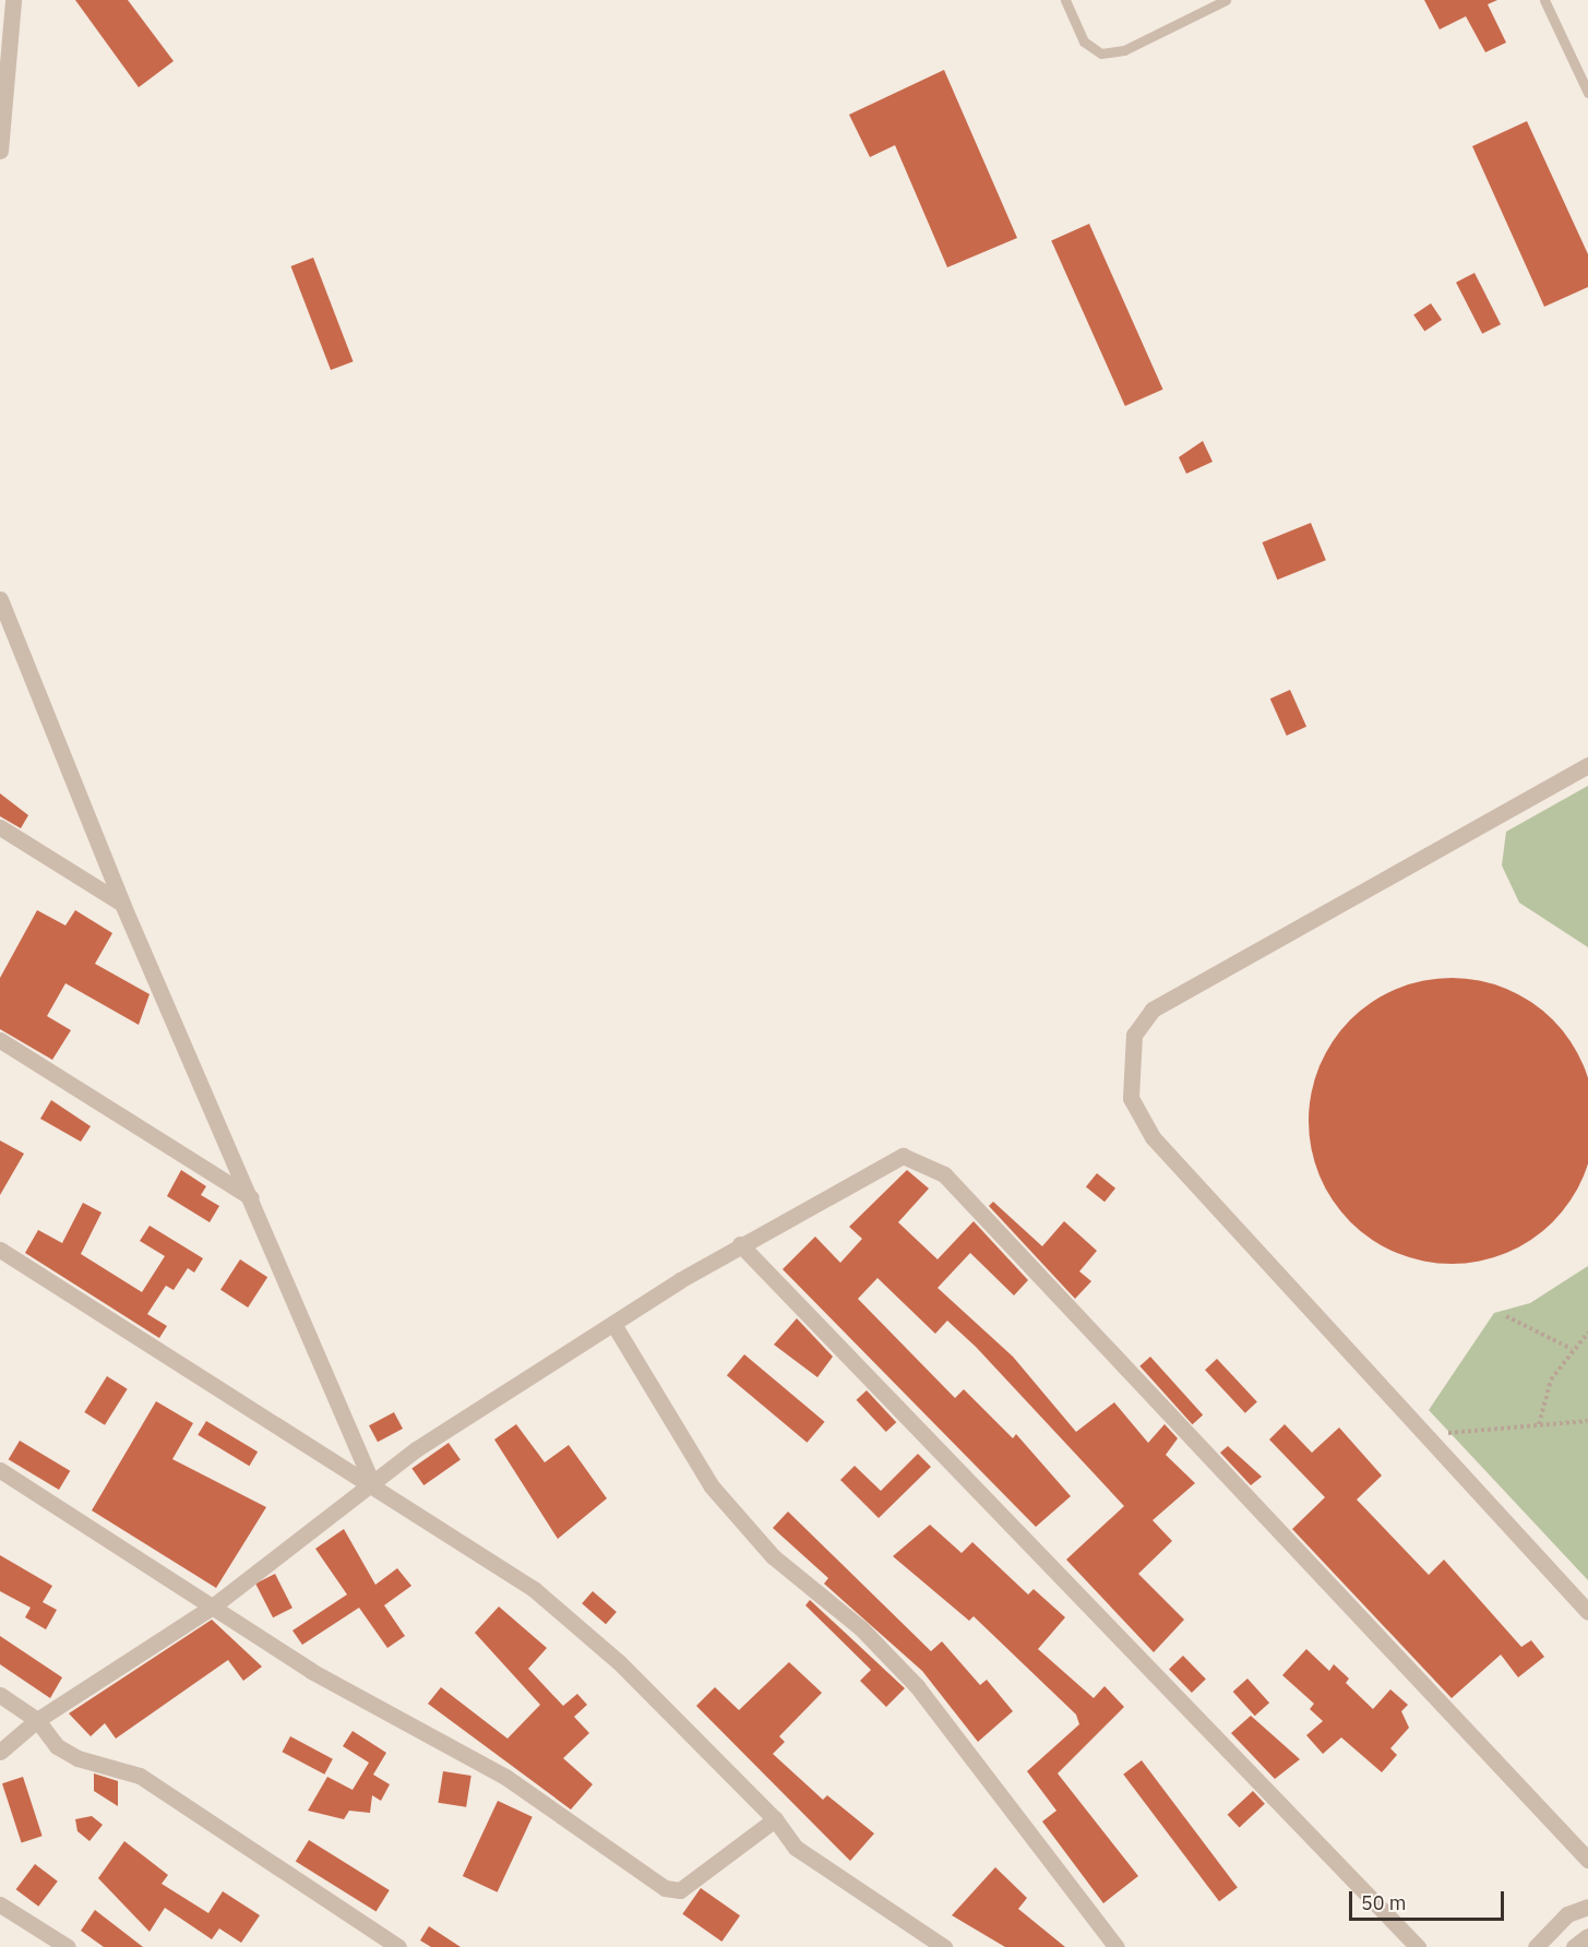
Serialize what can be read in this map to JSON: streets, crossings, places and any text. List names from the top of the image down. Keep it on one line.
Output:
{"scale_bar":"50 m"}
